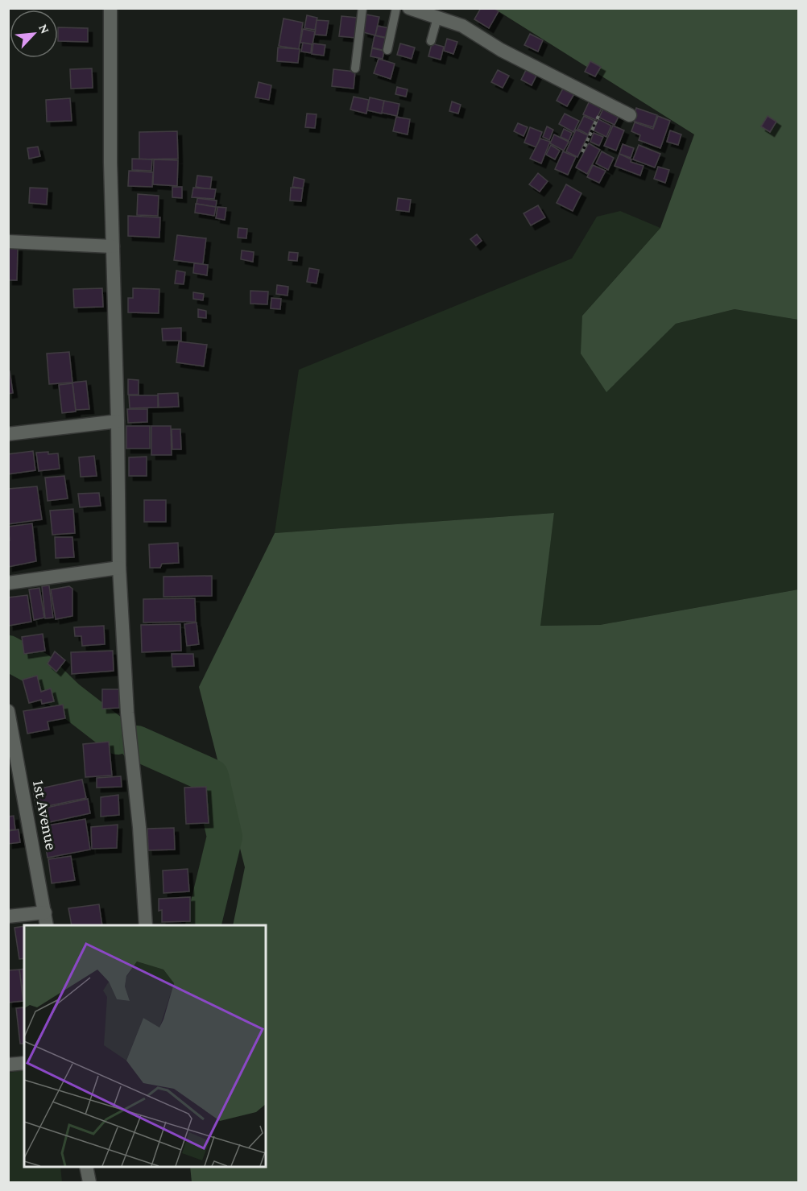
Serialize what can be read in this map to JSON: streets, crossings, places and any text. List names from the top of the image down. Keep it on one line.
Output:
{"streets":{"street":["1st Avenue"]},"north":"top right"}
